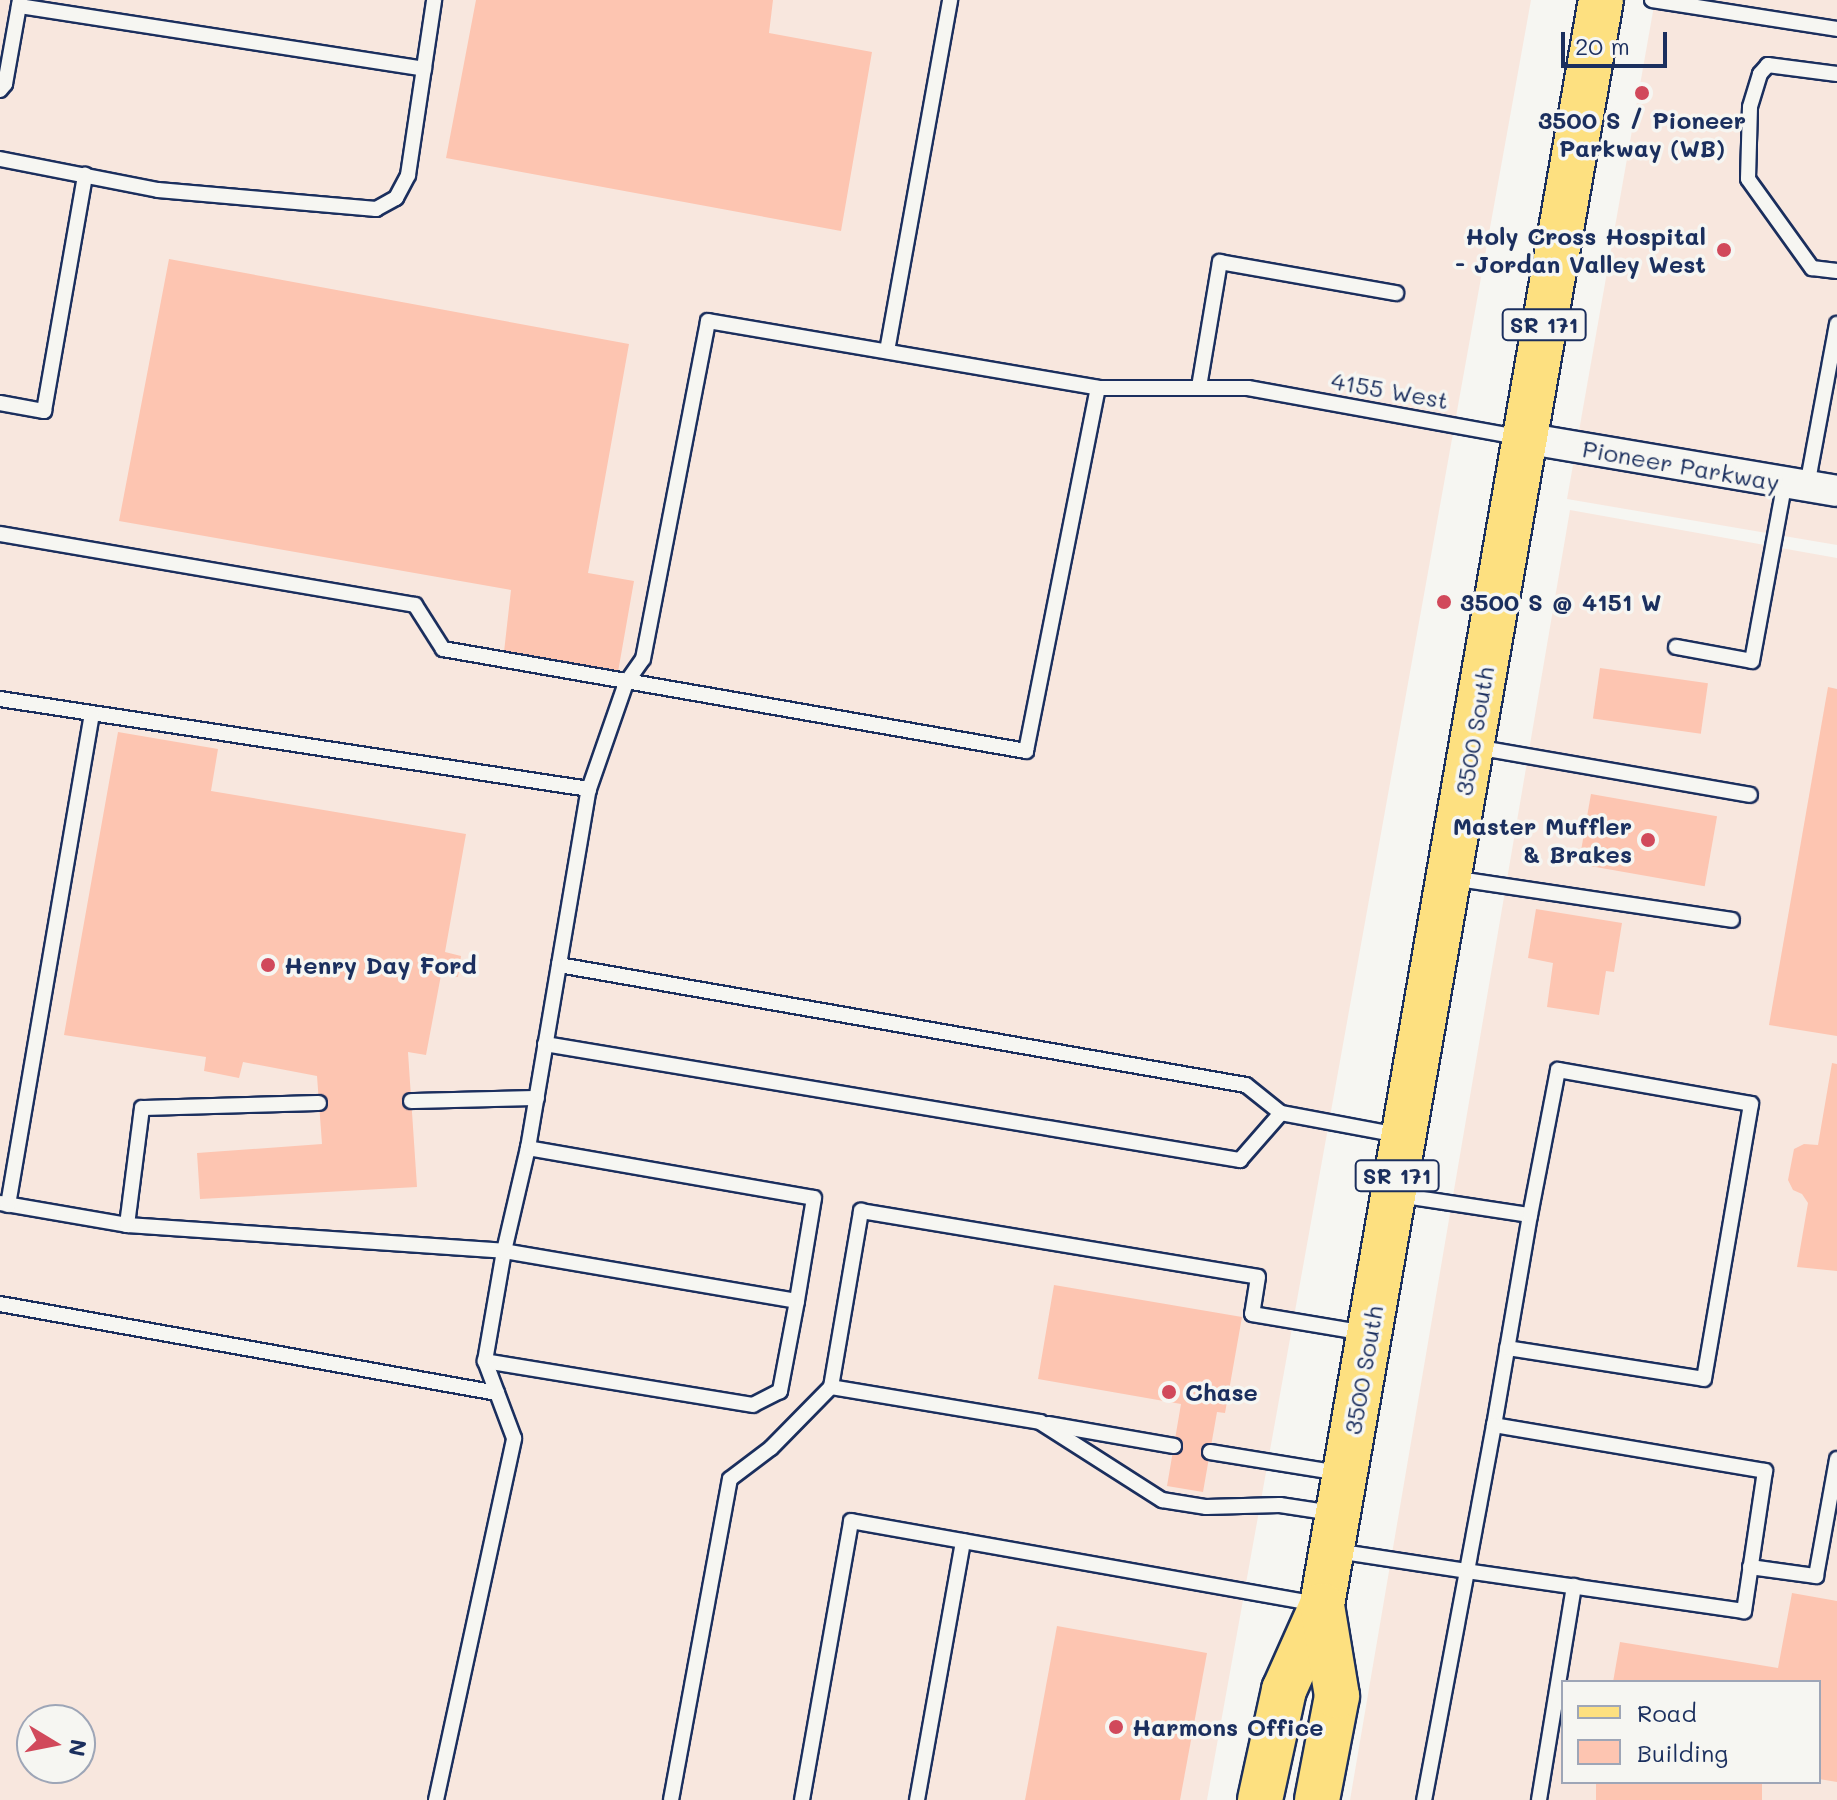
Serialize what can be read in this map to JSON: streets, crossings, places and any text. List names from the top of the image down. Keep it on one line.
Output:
{"streets":{"main road":["SR 171","3500 South"],"street":["Pioneer Parkway"],"lane":["4155 West"]},"crossings":[["4155 West","Pioneer Parkway"],["4155 West","3500 South"],["Pioneer Parkway","3500 South"]],"places":["3500 S / Pioneer Parkway (WB)","Holy Cross Hospital - Jordan Valley West","3500 S @ 4151 W","Master Muffler & Brakes","Henry Day Ford","Chase","Harmons Office"],"legend":["Road","Building"],"scale_bar":"20 m","north":"right"}
